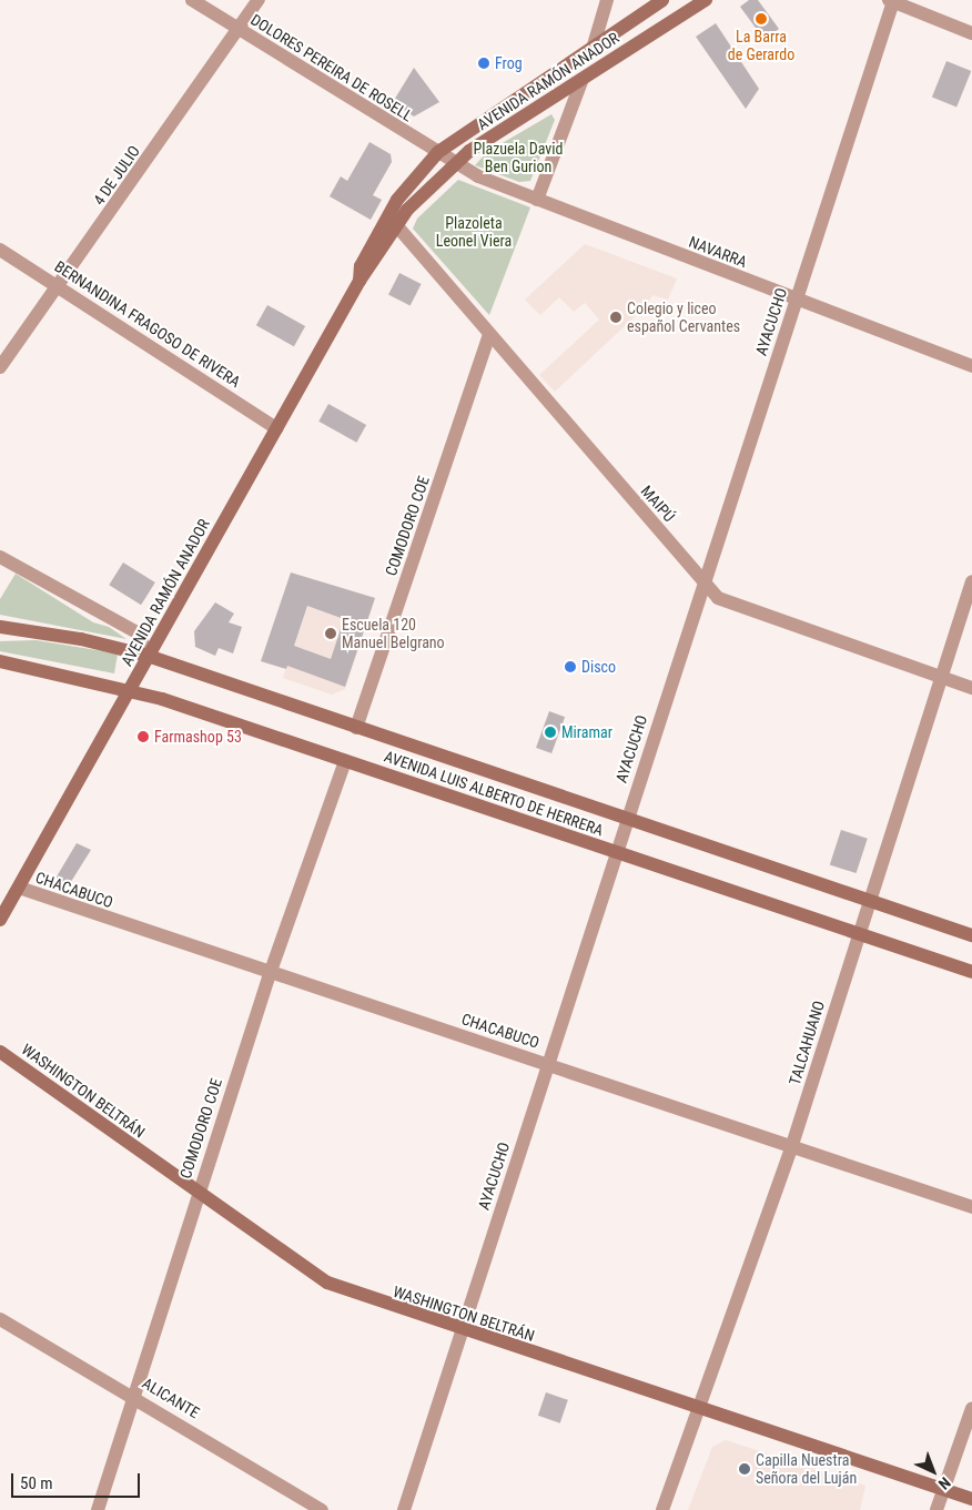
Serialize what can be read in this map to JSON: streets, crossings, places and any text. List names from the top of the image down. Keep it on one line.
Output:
{"streets":{"street":["DOLORES PEREIRA DE ROSELL","AVENIDA RAMÓN ANADOR","4 DE JULIO","NAVARRA","AYACUCHO","BERNANDINA FRAGOSO DE RIVERA","MAIPÚ","COMODORO COE","AVENIDA LUIS ALBERTO DE HERRERA","CHACABUCO","TALCAHUANO","WASHINGTON BELTRÁN","ALICANTE"]},"crossings":[["DOLORES PEREIRA DE ROSELL","AVENIDA RAMÓN ANADOR"],["DOLORES PEREIRA DE ROSELL","4 DE JULIO"],["DOLORES PEREIRA DE ROSELL","NAVARRA"],["AVENIDA RAMÓN ANADOR","NAVARRA"],["AVENIDA RAMÓN ANADOR","BERNANDINA FRAGOSO DE RIVERA"],["AVENIDA RAMÓN ANADOR","MAIPÚ"],["AVENIDA RAMÓN ANADOR","AVENIDA LUIS ALBERTO DE HERRERA"],["AVENIDA RAMÓN ANADOR","CHACABUCO"],["4 DE JULIO","BERNANDINA FRAGOSO DE RIVERA"],["NAVARRA","AYACUCHO"],["AYACUCHO","MAIPÚ"],["AYACUCHO","AVENIDA LUIS ALBERTO DE HERRERA"],["AYACUCHO","CHACABUCO"],["AYACUCHO","WASHINGTON BELTRÁN"],["MAIPÚ","COMODORO COE"],["MAIPÚ","TALCAHUANO"],["COMODORO COE","AVENIDA LUIS ALBERTO DE HERRERA"],["COMODORO COE","CHACABUCO"],["COMODORO COE","WASHINGTON BELTRÁN"],["COMODORO COE","ALICANTE"],["AVENIDA LUIS ALBERTO DE HERRERA","TALCAHUANO"],["CHACABUCO","TALCAHUANO"],["TALCAHUANO","WASHINGTON BELTRÁN"]],"parks":["Plazuela David Ben Gurion","Plazoleta Leonel Viera"],"places":["La Barra de Gerardo","Frog","Colegio y liceo español Cervantes","Escuela 120 Manuel Belgrano","Disco","Miramar","Farmashop 53","Capilla Nuestra Señora del Luján"],"scale_bar":"50 m","north":"bottom right"}
